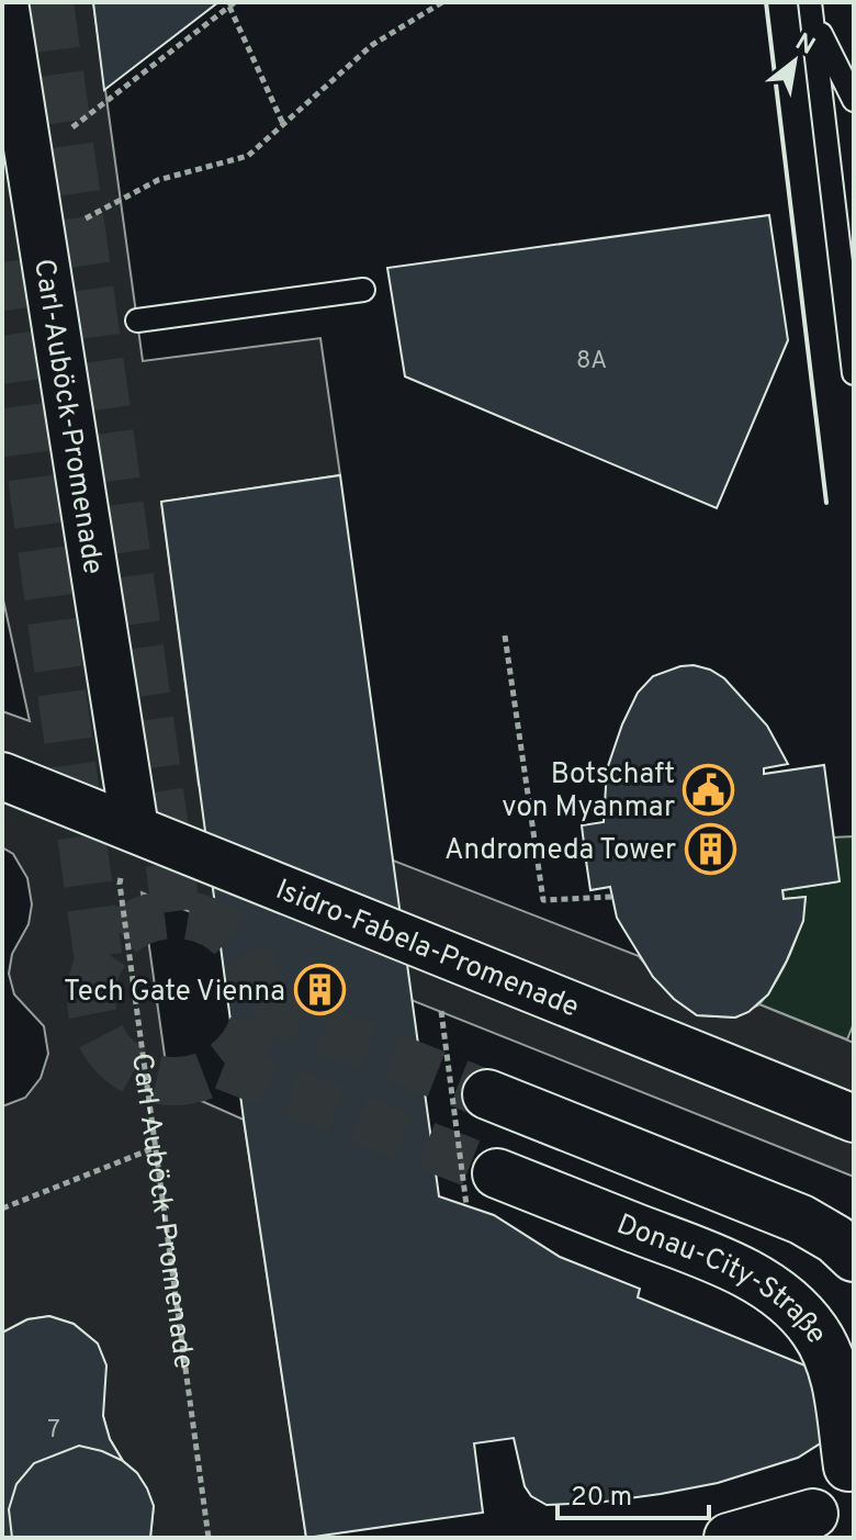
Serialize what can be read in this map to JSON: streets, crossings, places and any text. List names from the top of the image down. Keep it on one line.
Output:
{"streets":{"main road":["Donau-City-Straße"],"street":["Carl-Auböck-Promenade","Isidro-Fabela-Promenade"]},"crossings":[["Carl-Auböck-Promenade","Isidro-Fabela-Promenade"]],"places":{"public building":["Botschaft von Myanmar"],"building":["Andromeda Tower","Tech Gate Vienna"]},"house_numbers":["8A","7"],"scale_bar":"20 m","north":"top right"}
